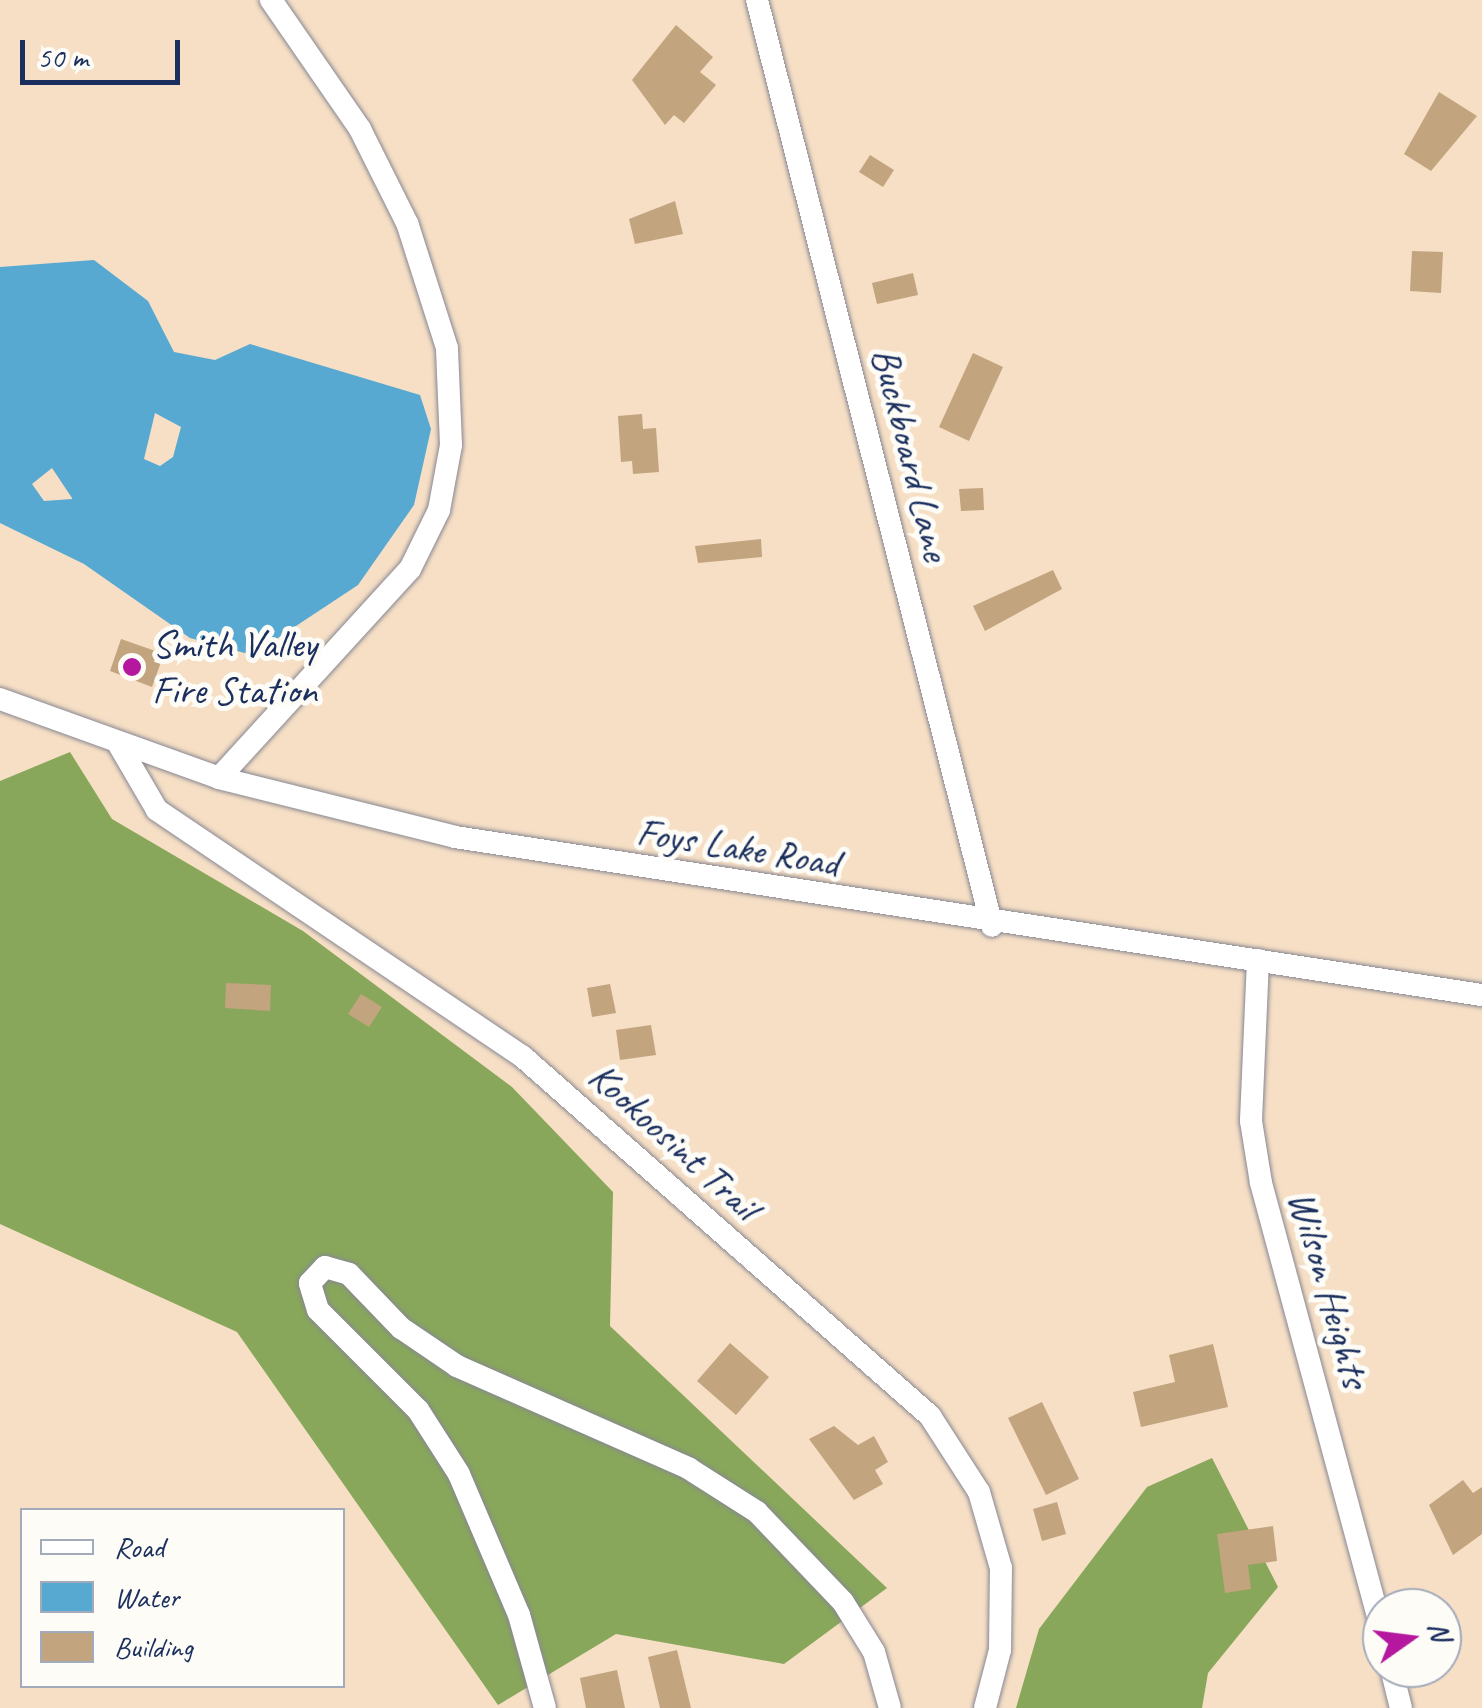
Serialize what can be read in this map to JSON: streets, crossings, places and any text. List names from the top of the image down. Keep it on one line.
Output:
{"streets":{"street":["Buckboard Lane","Foys Lake Road","Kookoosint Trail","Wilson Heights"]},"crossings":[["Buckboard Lane","Foys Lake Road"],["Foys Lake Road","Kookoosint Trail"],["Foys Lake Road","Wilson Heights"]],"places":["Smith Valley Fire Station"],"legend":["Road","Water","Building"],"scale_bar":"50 m","north":"right"}
